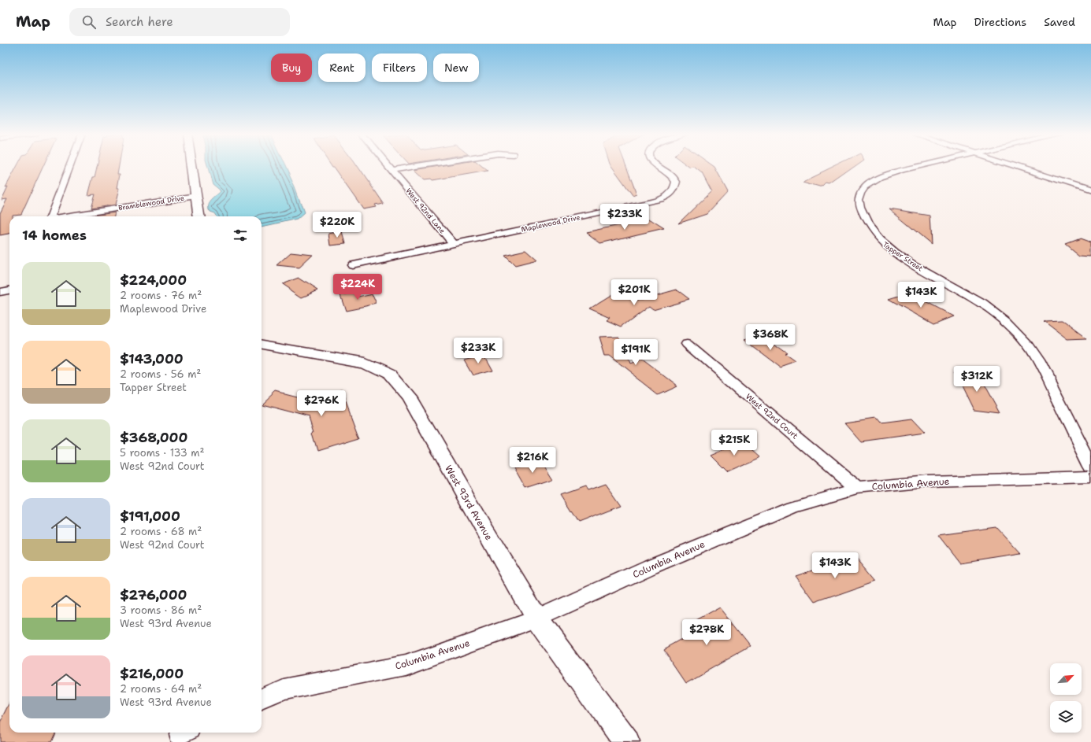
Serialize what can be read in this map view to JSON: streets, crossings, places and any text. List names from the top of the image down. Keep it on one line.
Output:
{"streets":{"street":["Bramblewood Drive","West 92nd Lane","Maplewood Drive","Tapper Street","West 92nd Court","Columbia Avenue","West 93rd Avenue"]},"crossings":[["West 92nd Lane","Maplewood Drive"],["West 92nd Court","Columbia Avenue"],["Columbia Avenue","West 93rd Avenue"]],"north":"top right","page":{"header":"Map","search":"Search here","nav":["Map","Directions","Saved"],"chip":["Buy","Rent","Filters","New"],"price":["$233K","$220K","$224K","$201K","$143K","$368K","$233K","$191K","$312K","$276K","$215K","$216K","$143K","$278K"],"heading":"14 homes","list":[{"name":"$224,000","note":"2 rooms · 76 m² · Maplewood Drive"},{"name":"$143,000","note":"2 rooms · 56 m² · Tapper Street"},{"name":"$368,000","note":"5 rooms · 133 m² · West 92nd Court"},{"name":"$191,000","note":"2 rooms · 68 m² · West 92nd Court"},{"name":"$276,000","note":"3 rooms · 86 m² · West 93rd Avenue"},{"name":"$216,000","note":"2 rooms · 64 m² · West 93rd Avenue"}]}}
